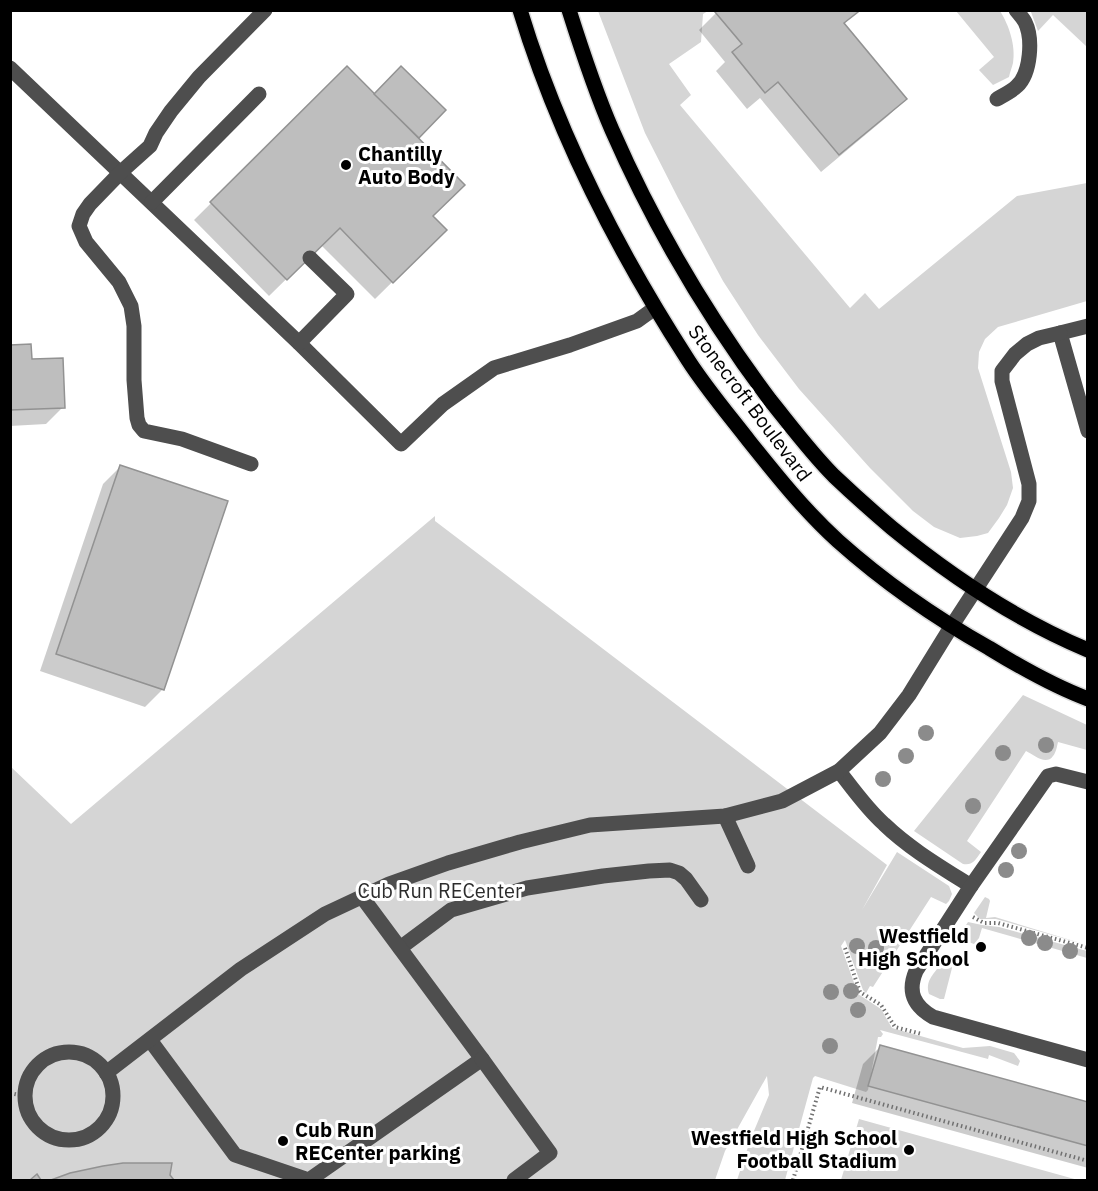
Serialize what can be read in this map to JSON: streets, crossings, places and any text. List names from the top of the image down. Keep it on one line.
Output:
{"streets":{"main road":["Stonecroft Boulevard"]},"parks":["Cub Run RECenter"],"places":["Chantilly Auto Body","Westfield High School","Cub Run RECenter parking","Westfield High School Football Stadium"]}
